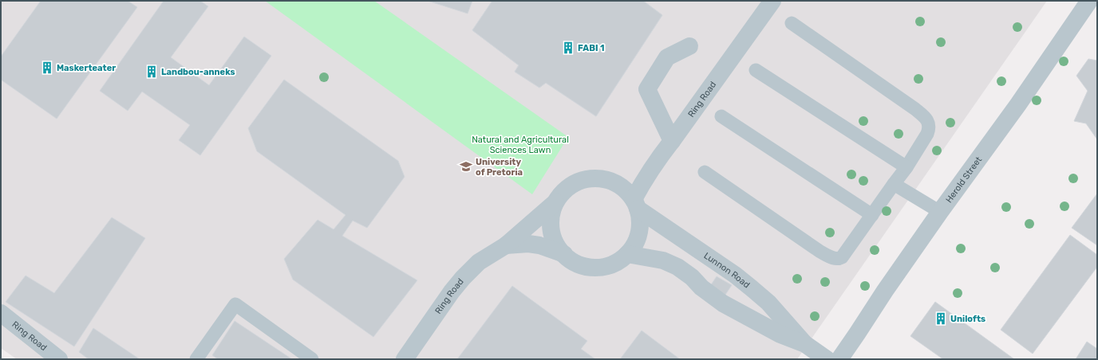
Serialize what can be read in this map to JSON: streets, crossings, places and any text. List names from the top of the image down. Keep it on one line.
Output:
{"streets":{"street":["Ring Road","Herold Street","Lunnon Road"]},"crossings":[["Ring Road","Lunnon Road"]],"parks":["Natural and Agricultural Sciences Lawn"],"places":{"building":["FABI 1","Maskerteater","Landbou-anneks","Unilofts"],"school or university":["University of Pretoria"]}}
